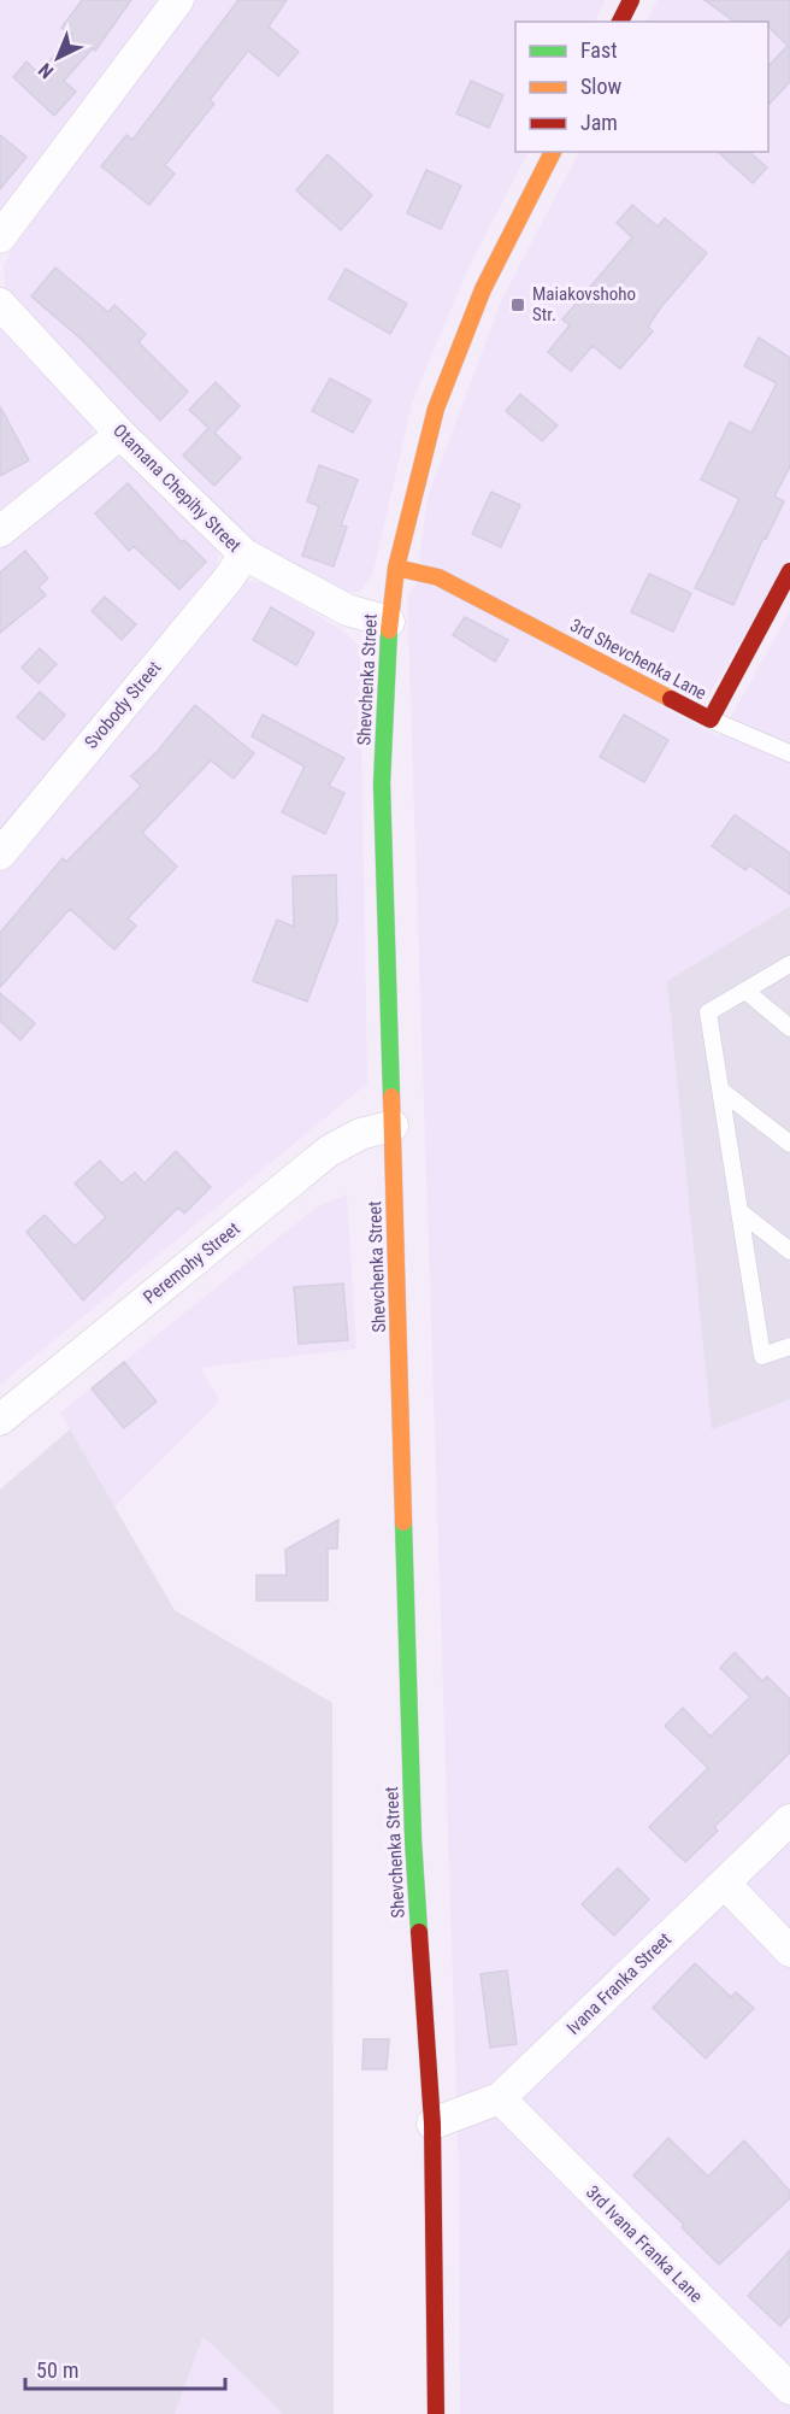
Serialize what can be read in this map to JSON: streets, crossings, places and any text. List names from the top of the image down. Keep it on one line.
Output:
{"streets":{"main road":["3rd Shevchenka Lane","Shevchenka Street"],"street":["Otamana Chepihy Street","Svobody Street","Peremohy Street","Ivana Franka Street","3rd Ivana Franka Lane"]},"crossings":[["Otamana Chepihy Street","Shevchenka Street"],["Otamana Chepihy Street","Svobody Street"],["3rd Shevchenka Lane","Shevchenka Street"],["Shevchenka Street","Peremohy Street"],["Shevchenka Street","Ivana Franka Street"],["Ivana Franka Street","3rd Ivana Franka Lane"]],"places":{"transit":["Maiakovshoho Str."]},"legend":["Fast","Slow","Jam"],"scale_bar":"50 m","north":"bottom left"}
